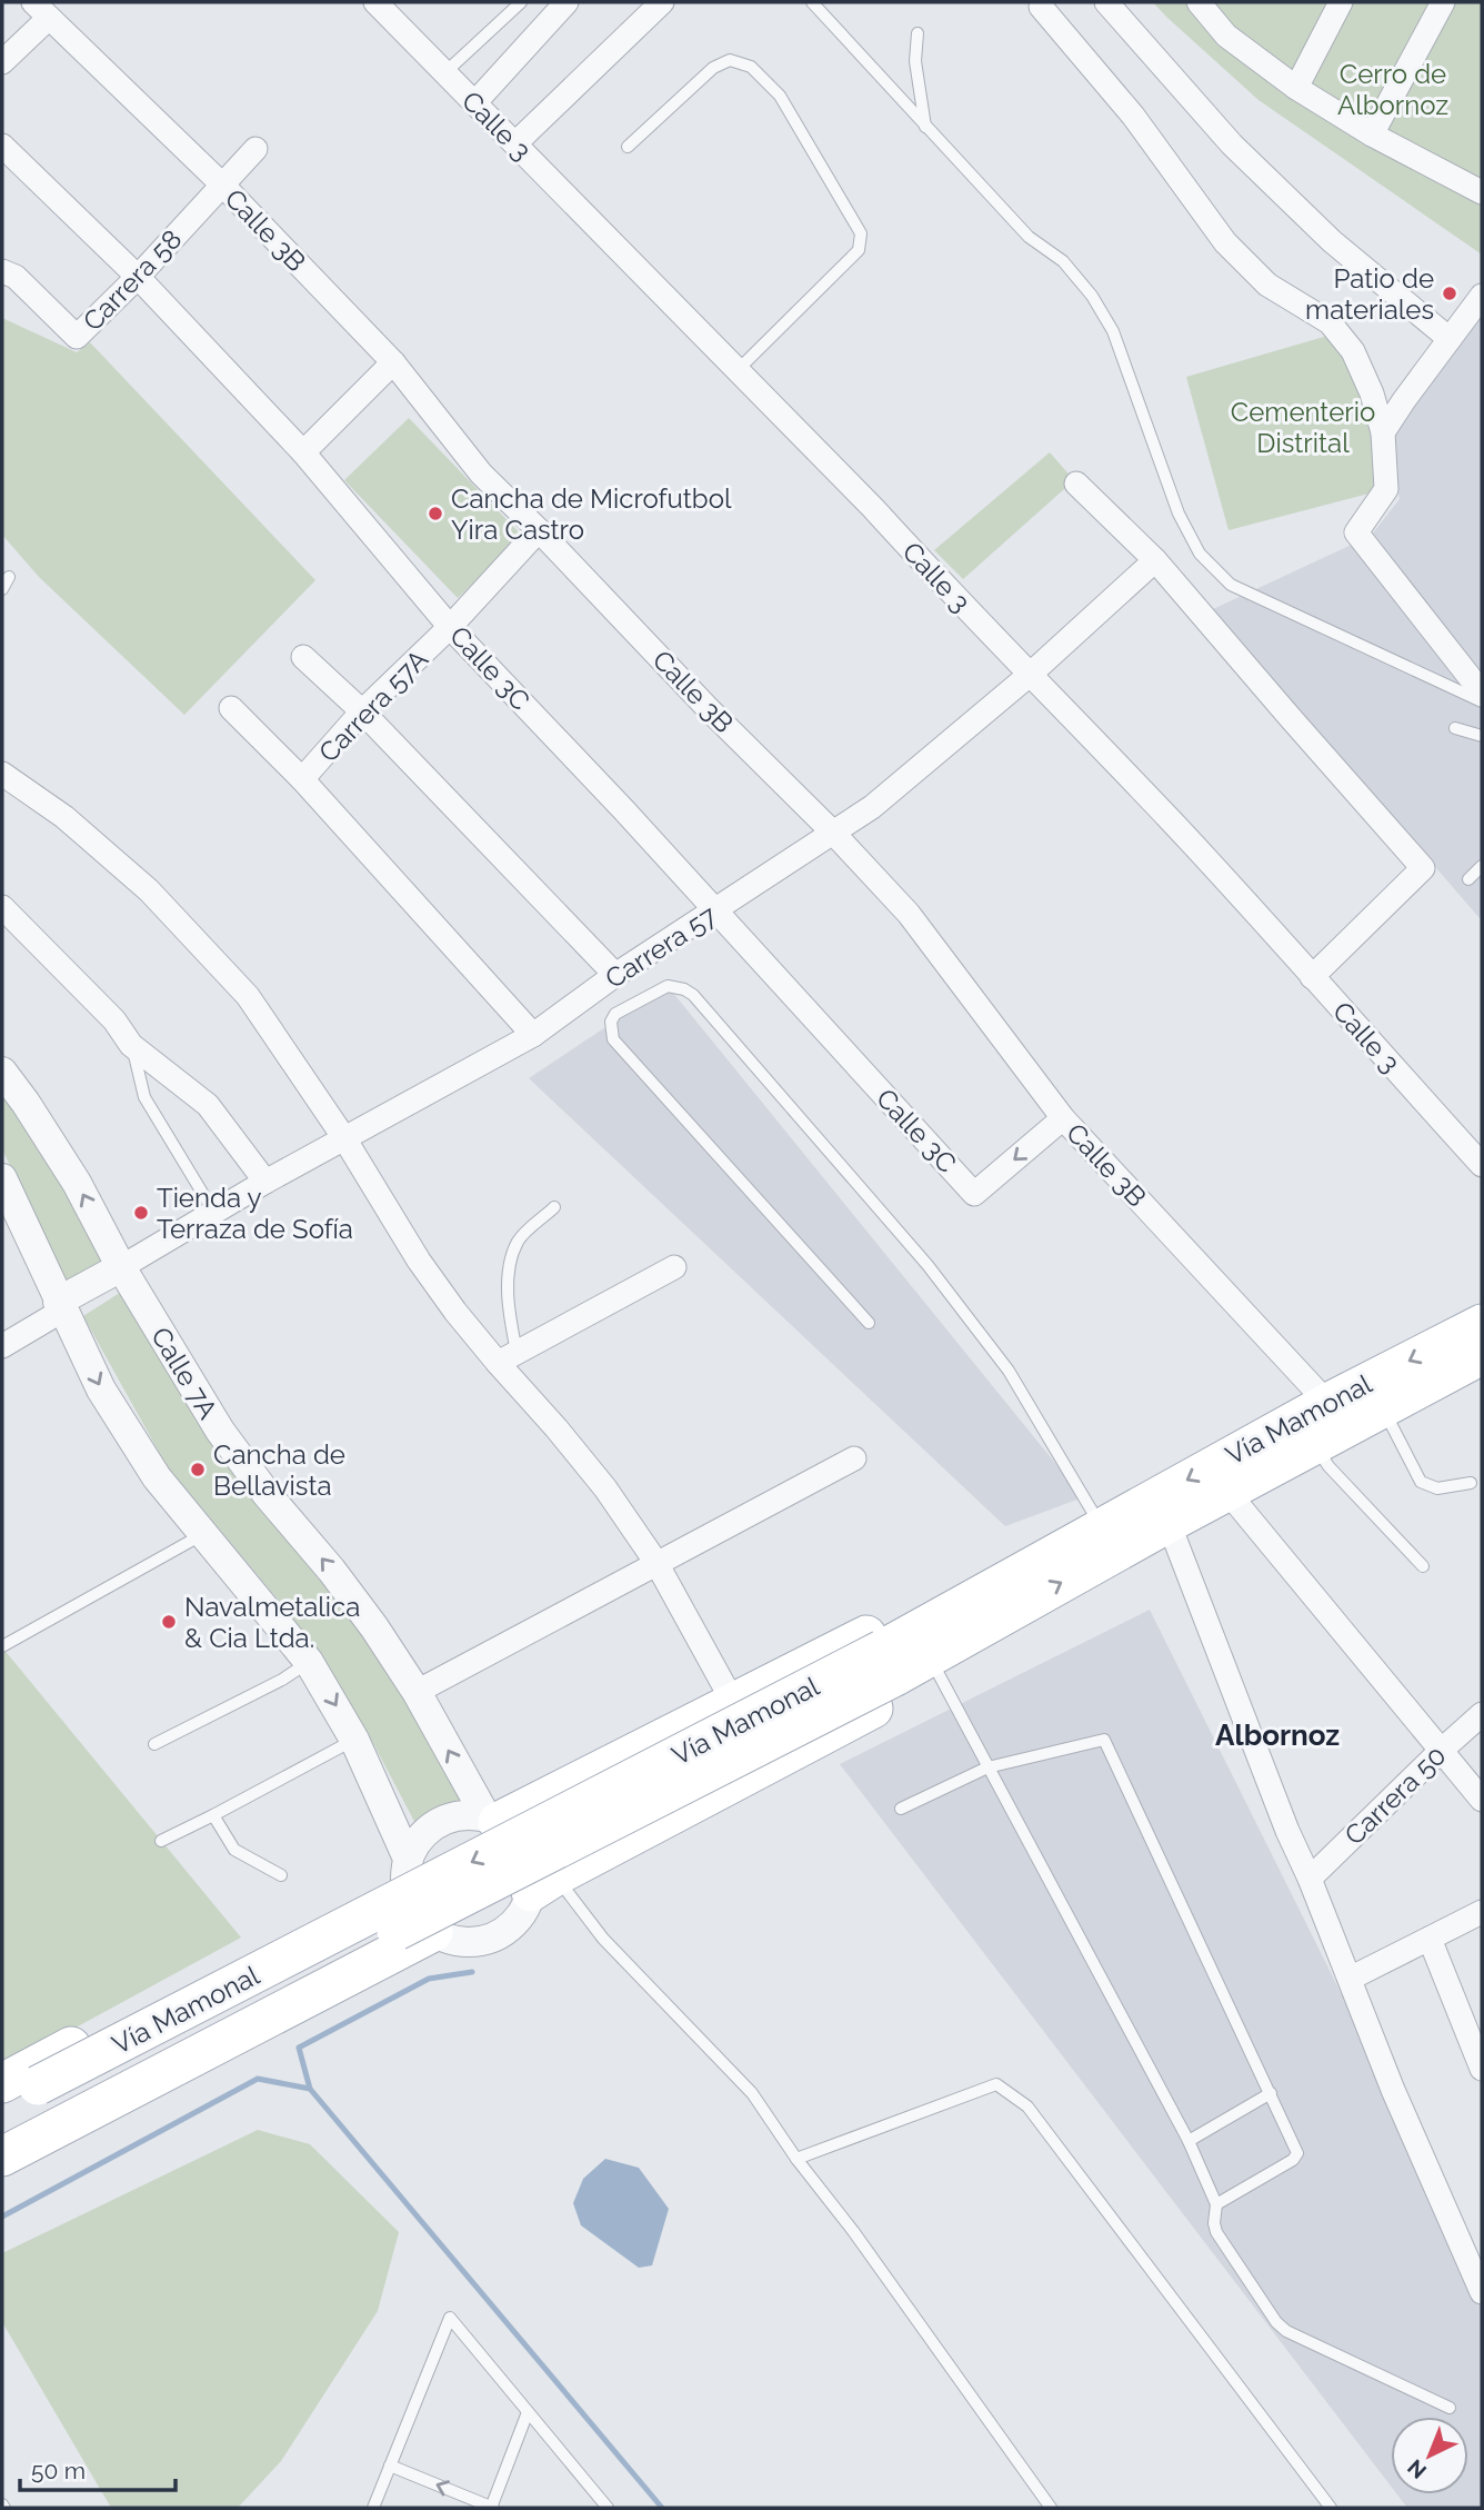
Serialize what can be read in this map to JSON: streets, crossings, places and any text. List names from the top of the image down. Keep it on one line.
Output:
{"streets":{"main road":["Vía Mamonal"],"street":["Calle 3","Calle 3B","Carrera 58","Calle 3C","Carrera 57A","Carrera 57","Calle 7A","Carrera 50"]},"crossings":[["Calle 3","Carrera 57"],["Calle 3B","Carrera 58"],["Calle 3B","Calle 3C"],["Calle 3B","Carrera 57A"],["Calle 3B","Carrera 57"],["Calle 3B","Vía Mamonal"],["Carrera 58","Calle 3C"],["Calle 3C","Carrera 57A"],["Calle 3C","Carrera 57"],["Carrera 57","Calle 7A"]],"districts":["Albornoz"],"parks":["Cerro de Albornoz","Cementerio Distrital"],"places":["Patio de materiales","Cancha de Microfutbol Yira Castro","Tienda y Terraza de Sofía","Cancha de Bellavista","Navalmetalica & Cia Ltda."],"scale_bar":"50 m","north":"bottom left"}
